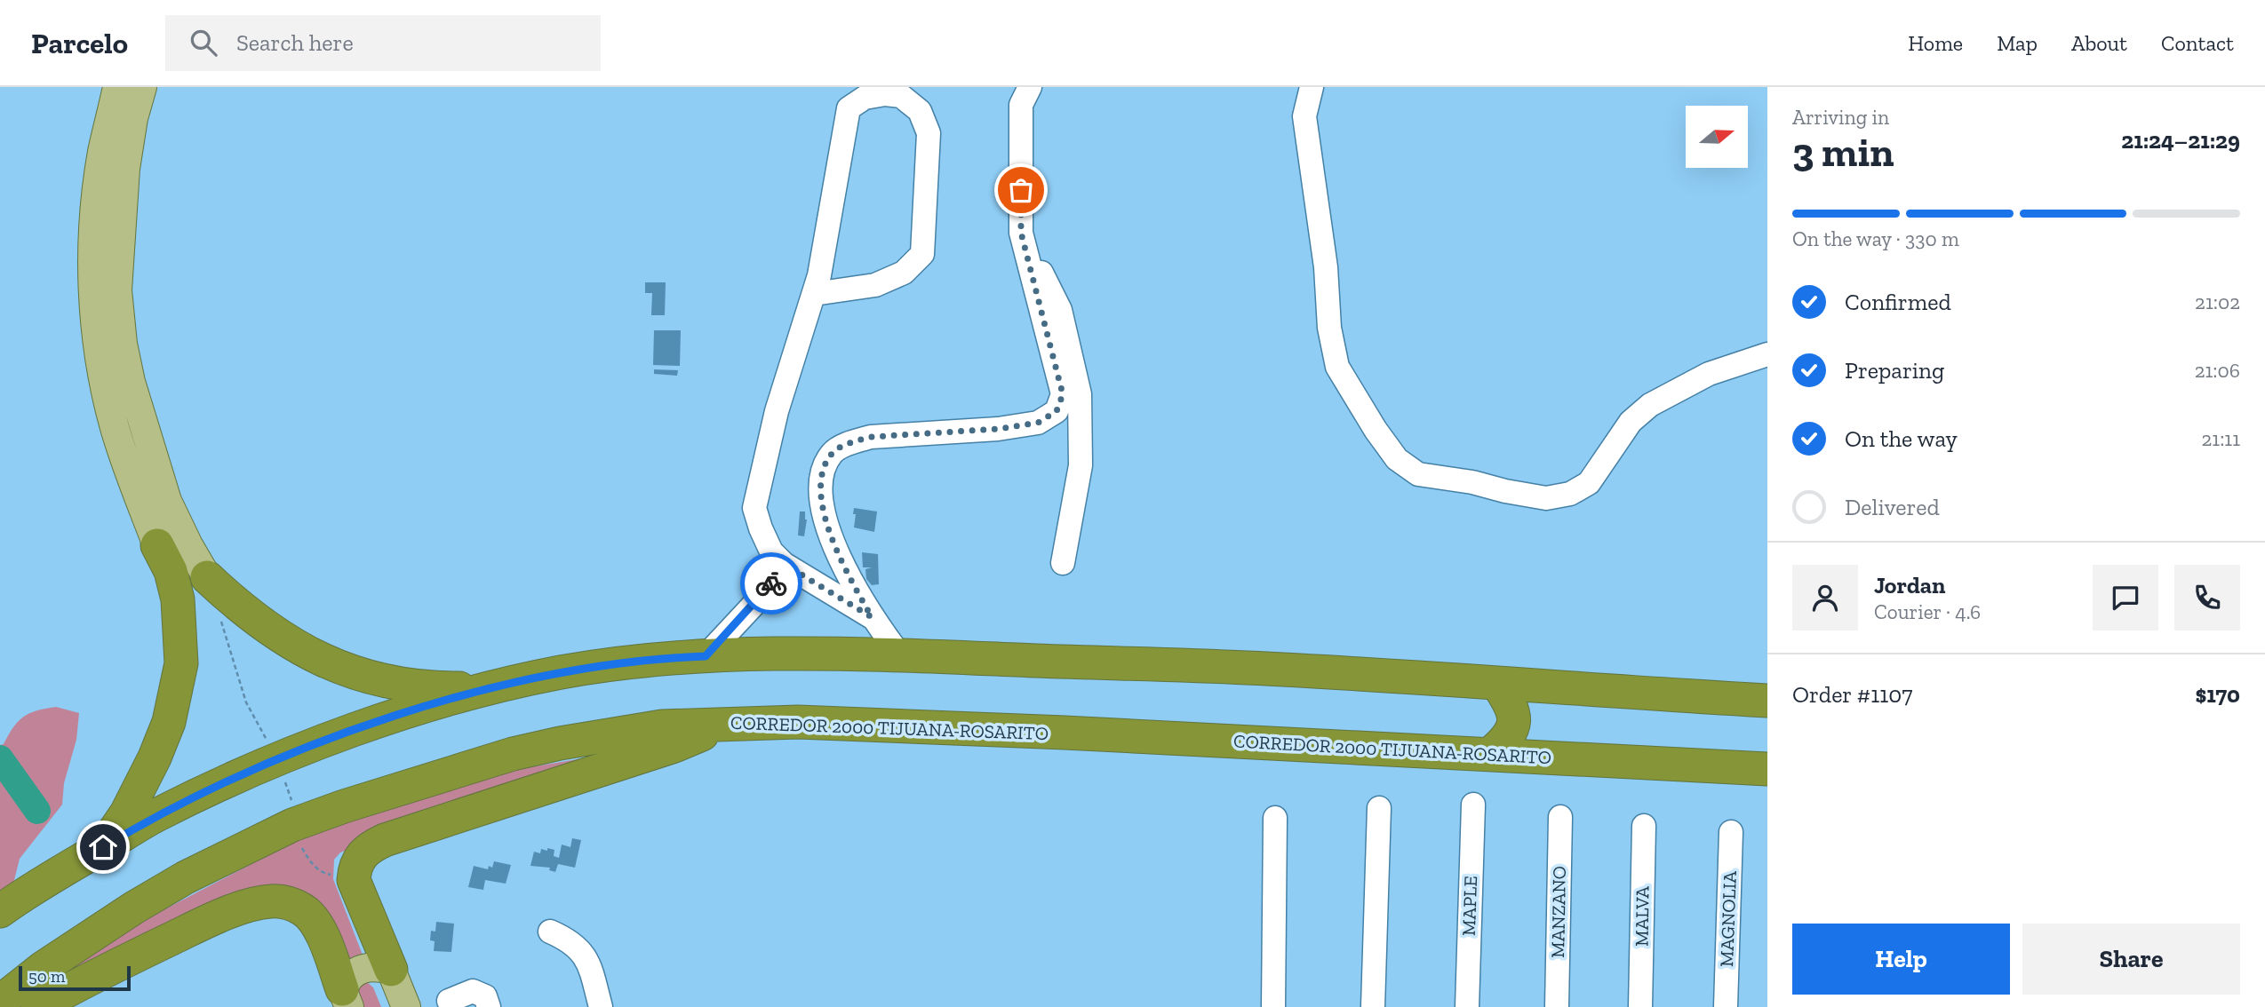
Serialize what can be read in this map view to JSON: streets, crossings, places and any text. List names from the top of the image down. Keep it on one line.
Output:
{"streets":{"highway":["CORREDOR 2000 TIJUANA-ROSARITO"],"street":["MAPLE","MANZANO","MALVA","MAGNOLIA"]},"scale_bar":"50 m","north":"right","page":{"header":"Parcelo","search":"Search here","nav":["Home","Map","About","Contact"],"heading":["3 min","Arriving in","21:24–21:29"],"panel":["Jordan","Courier · 4.6","Order #1107","$170"],"bar":"On the way · 330 m","list":[["Confirmed","21:02"],["Preparing","21:06"],["On the way","21:11"],"Delivered"],"buttons":["Help","Share"],"scale":"50 m"}}
